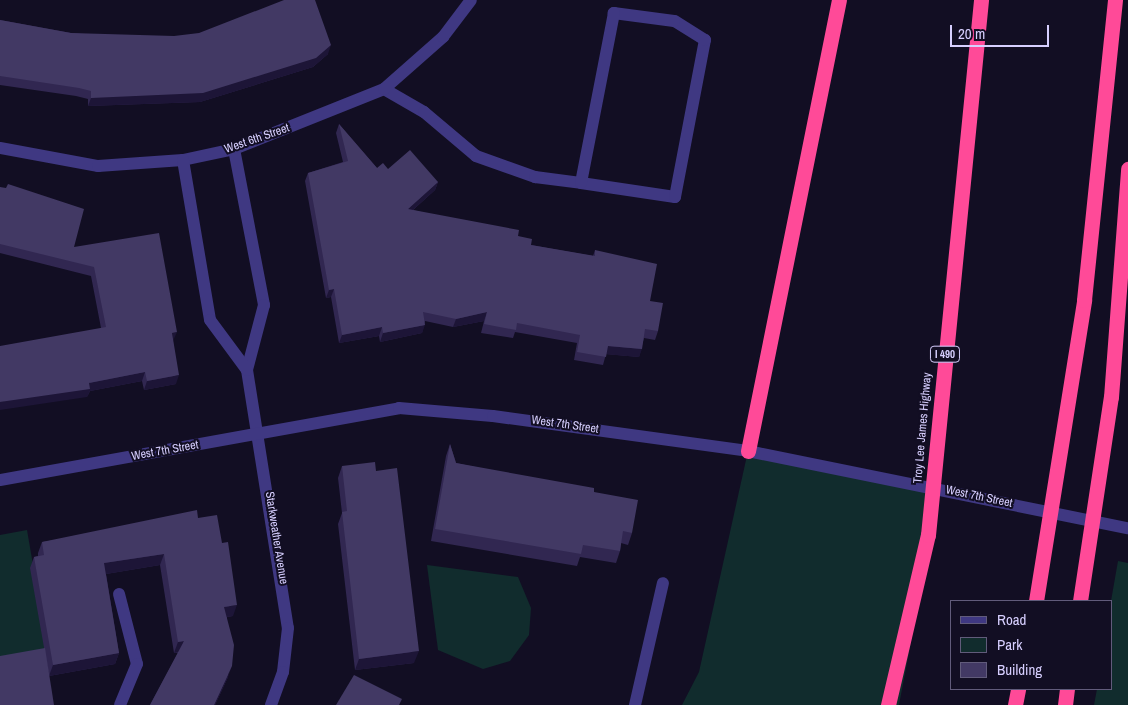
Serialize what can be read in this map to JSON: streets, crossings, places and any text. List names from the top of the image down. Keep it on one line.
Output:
{"streets":{"highway":["I 490","Troy Lee James Highway"],"street":["West 6th Street","West 7th Street","Starkweather Avenue"]},"crossings":[["West 6th Street","Starkweather Avenue"],["West 7th Street","Starkweather Avenue"]],"legend":["Road","Park","Building"],"scale_bar":"20 m"}
